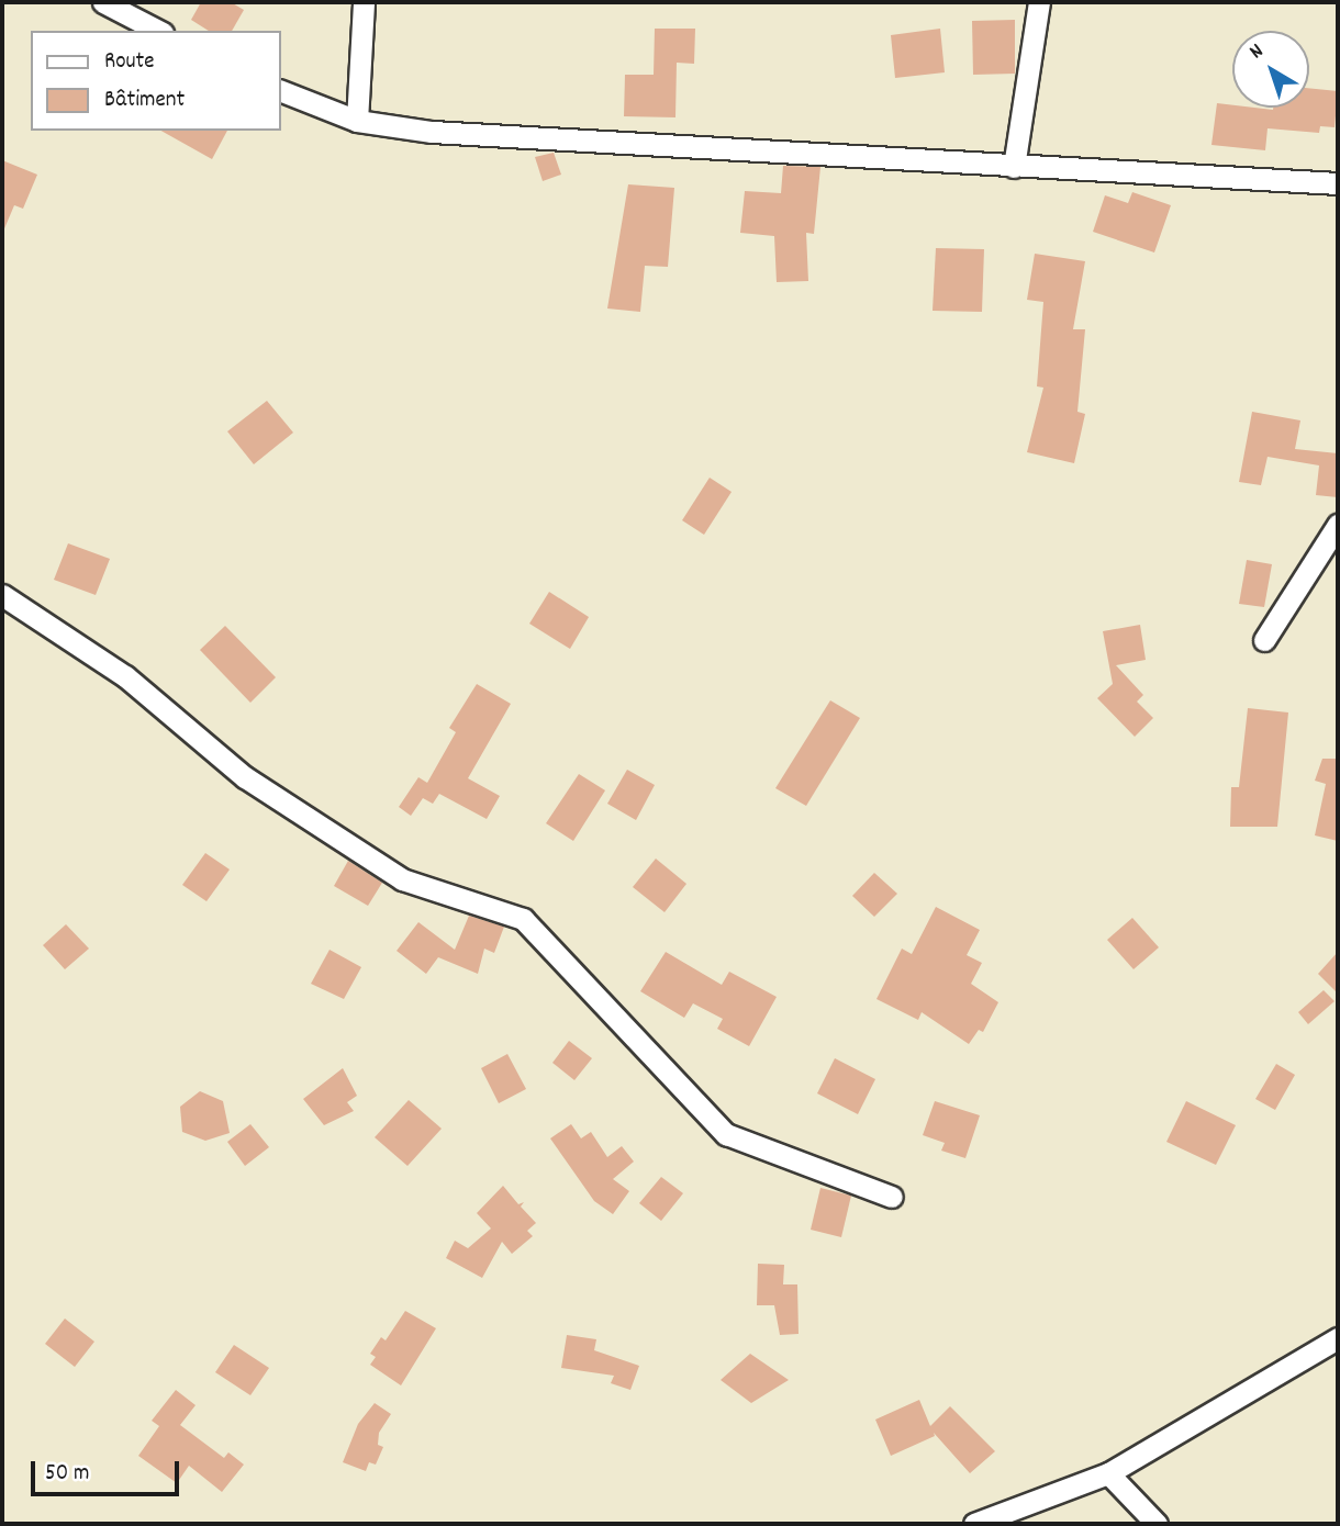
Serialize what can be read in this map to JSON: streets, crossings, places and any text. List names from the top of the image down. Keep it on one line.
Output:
{"legend":["Route","Bâtiment"],"scale_bar":"50 m","north":"top left"}
